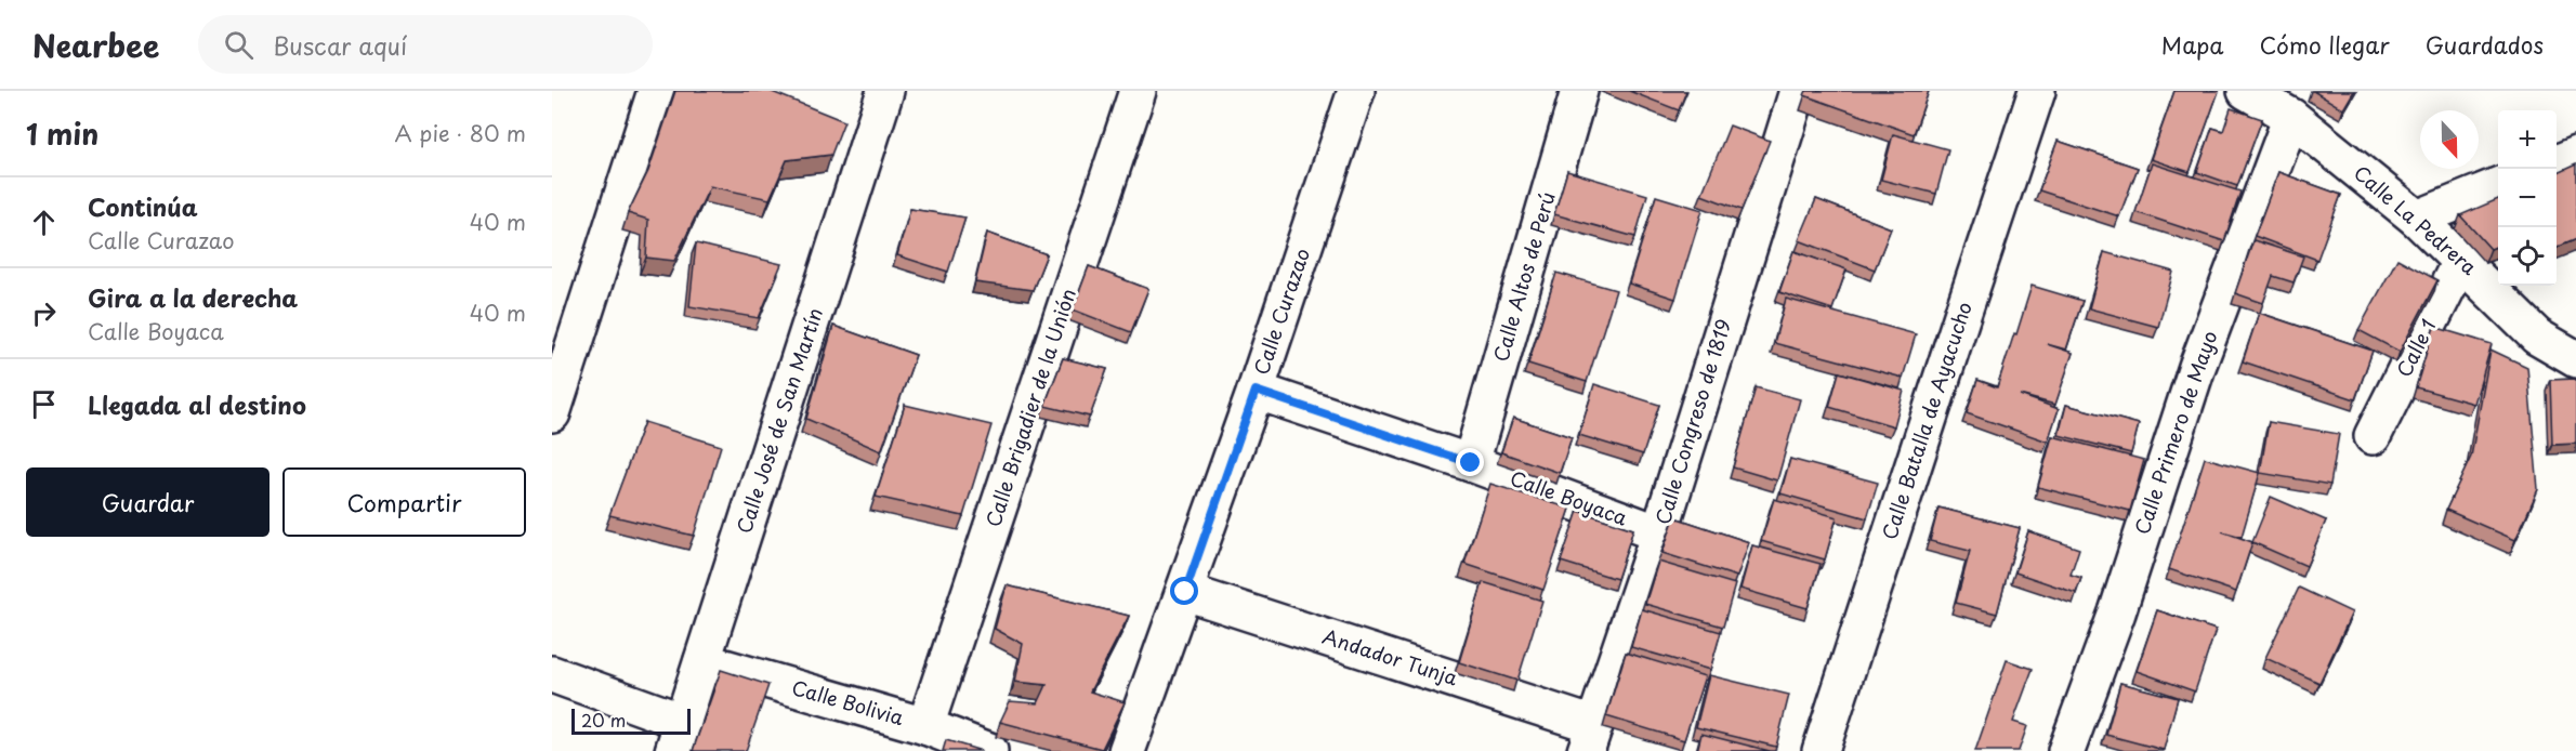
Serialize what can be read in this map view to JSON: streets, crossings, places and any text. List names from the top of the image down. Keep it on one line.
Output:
{"streets":{"street":["Calle La Pedrera","Calle Altos de Perú","Calle Curazao","Calle 1","Calle Brigadier de la Unión","Calle José de San Martín","Calle Batalla de Ayacucho","Calle Congreso de 1819","Calle Primero de Mayo","Calle Boyaca","Andador Tunja","Calle Bolivia"]},"crossings":[["Calle La Pedrera","Calle 1"],["Calle La Pedrera","Calle Primero de Mayo"],["Calle Altos de Perú","Calle Boyaca"],["Calle Curazao","Calle Boyaca"],["Calle Curazao","Andador Tunja"],["Calle Brigadier de la Unión","Calle Bolivia"],["Calle José de San Martín","Calle Bolivia"],["Calle Congreso de 1819","Calle Boyaca"],["Calle Congreso de 1819","Andador Tunja"]],"scale_bar":"20 m","north":"bottom","page":{"header":"Nearbee","search":"Buscar aquí","nav":["Mapa","Cómo llegar","Guardados"],"heading":["1 min","A pie · 80 m"],"map_buttons":["+","−"],"list":[["Continúa","Calle Curazao","40 m"],["Gira a la derecha","Calle Boyaca","40 m"],"Llegada al destino"],"buttons":["Guardar","Compartir"],"scale":"20 m"}}
